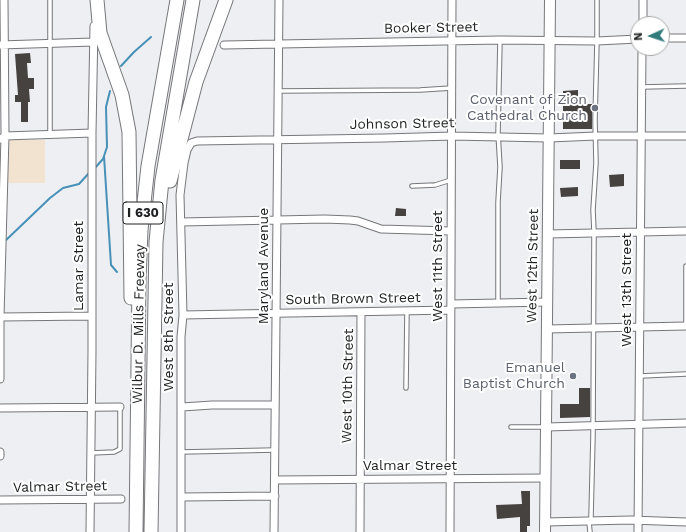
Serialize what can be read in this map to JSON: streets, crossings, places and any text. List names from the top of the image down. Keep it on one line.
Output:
{"streets":{"highway":["I 630","Wilbur D. Mills Freeway"],"main road":["West 12th Street"],"street":["Booker Street","Johnson Street","Lamar Street","Maryland Avenue","West 11th Street","West 13th Street","South Brown Street","West 8th Street","West 10th Street","Valmar Street"]},"crossings":[["Booker Street","Maryland Avenue"],["Booker Street","West 11th Street"],["Booker Street","West 12th Street"],["Johnson Street","Maryland Avenue"],["Johnson Street","West 11th Street"],["Johnson Street","West 12th Street"],["Johnson Street","West 13th Street"],["Johnson Street","West 8th Street"],["Lamar Street","Valmar Street"],["Maryland Avenue","South Brown Street"],["Maryland Avenue","Valmar Street"],["West 11th Street","South Brown Street"],["West 11th Street","Valmar Street"],["West 12th Street","South Brown Street"],["West 12th Street","Valmar Street"],["South Brown Street","West 8th Street"],["South Brown Street","West 10th Street"],["West 10th Street","Valmar Street"]],"places":["Covenant of Zion Cathedral Church","Emanuel Baptist Church"],"north":"left"}
